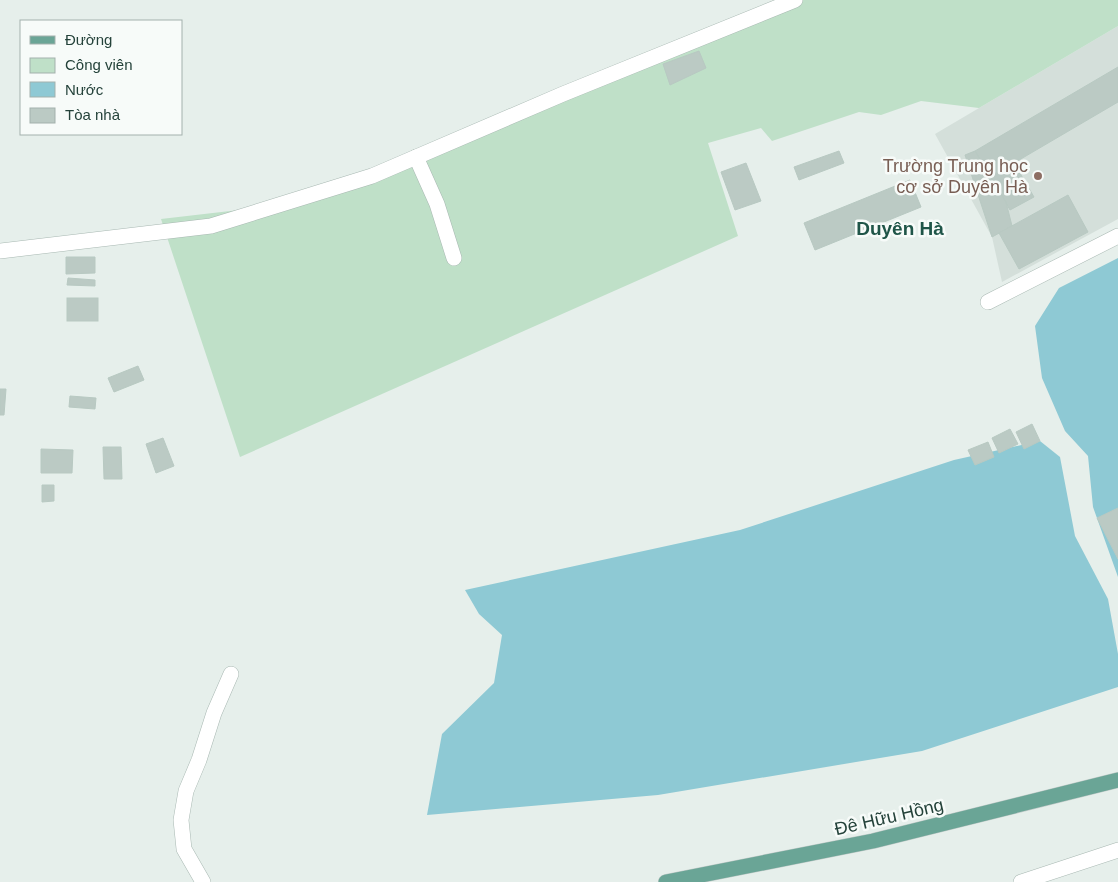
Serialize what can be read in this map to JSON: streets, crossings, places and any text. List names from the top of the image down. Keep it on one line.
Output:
{"streets":{"main road":["Đê Hữu Hồng"]},"districts":["Duyên Hà"],"places":["Trường Trung học cơ sở Duyên Hà"],"legend":["Đường","Công viên","Nước","Tòa nhà"]}
